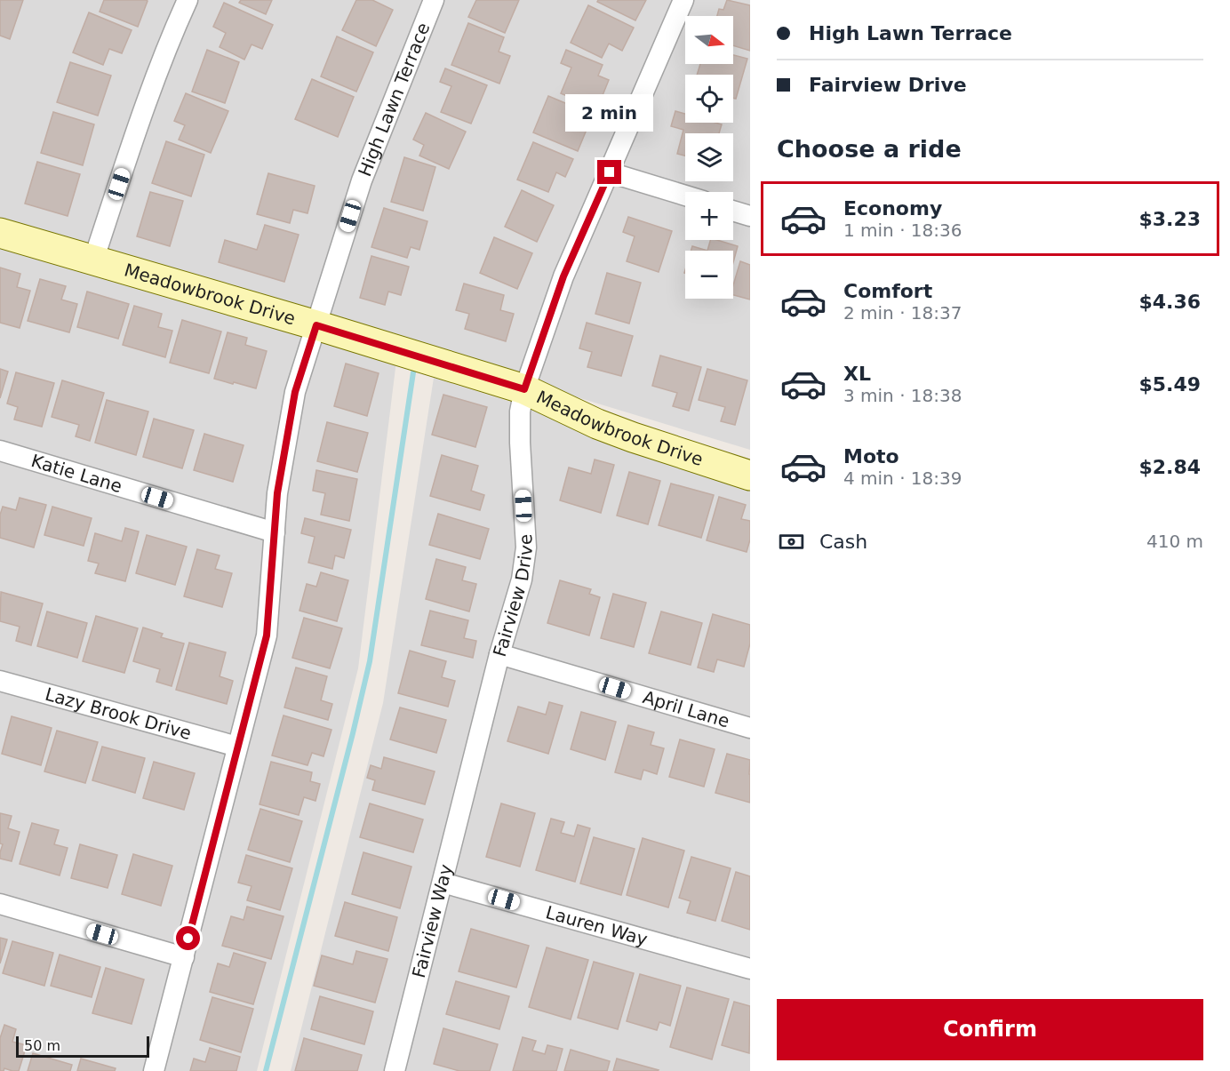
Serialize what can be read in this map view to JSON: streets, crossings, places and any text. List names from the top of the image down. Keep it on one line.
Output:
{"streets":{"street":["High Lawn Terrace","Meadowbrook Drive","Katie Lane","Fairview Drive","April Lane","Lazy Brook Drive","Fairview Way","Lauren Way"]},"crossings":[["High Lawn Terrace","Meadowbrook Drive"],["High Lawn Terrace","Katie Lane"],["High Lawn Terrace","Lazy Brook Drive"],["Meadowbrook Drive","Fairview Drive"],["Fairview Drive","April Lane"],["Fairview Drive","Fairview Way"],["Fairview Way","Lauren Way"]],"scale_bar":"50 m","north":"right","page":{"banner":["High Lawn Terrace","Fairview Drive"],"map_buttons":["+","−"],"bubble":"2 min","heading":"Choose a ride","list":[{"name":"Economy","note":"1 min · 18:36","value":"$3.23"},{"name":"Comfort","note":"2 min · 18:37","value":"$4.36"},{"name":"XL","note":"3 min · 18:38","value":"$5.49"},{"name":"Moto","note":"4 min · 18:39","value":"$2.84"}],"pay":["Cash","410 m"],"buttons":"Confirm","scale":"50 m"}}
